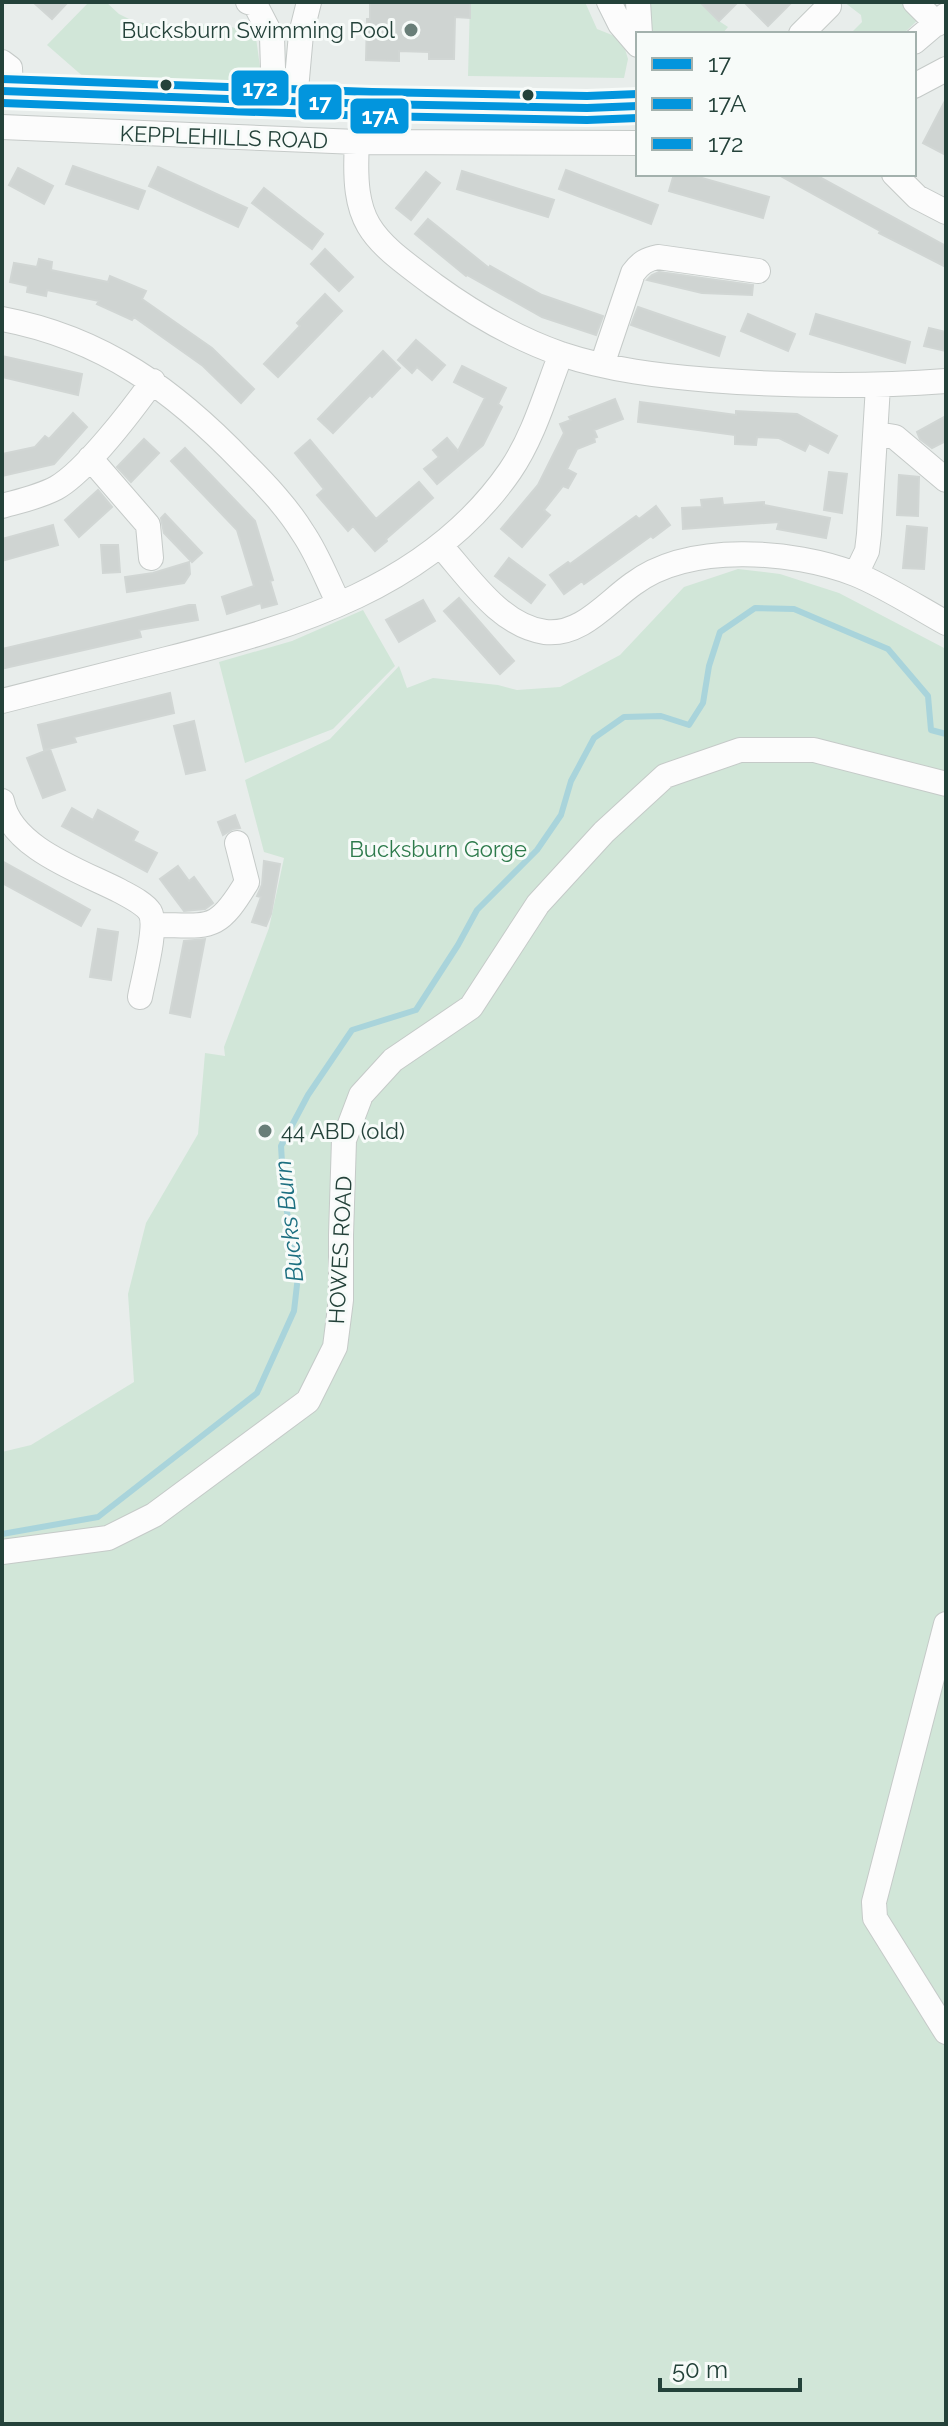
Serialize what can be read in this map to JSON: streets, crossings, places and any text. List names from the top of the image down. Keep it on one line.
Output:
{"streets":{"street":["KEPPLEHILLS ROAD","HOWES ROAD"]},"water":["Bucks Burn"],"parks":["Bucksburn Gorge"],"places":["Bucksburn Swimming Pool","44 ABD (old)"],"lines":["transit line 172","transit line 17","transit line 17A"],"legend":["17","17A","172"],"scale_bar":"50 m"}
